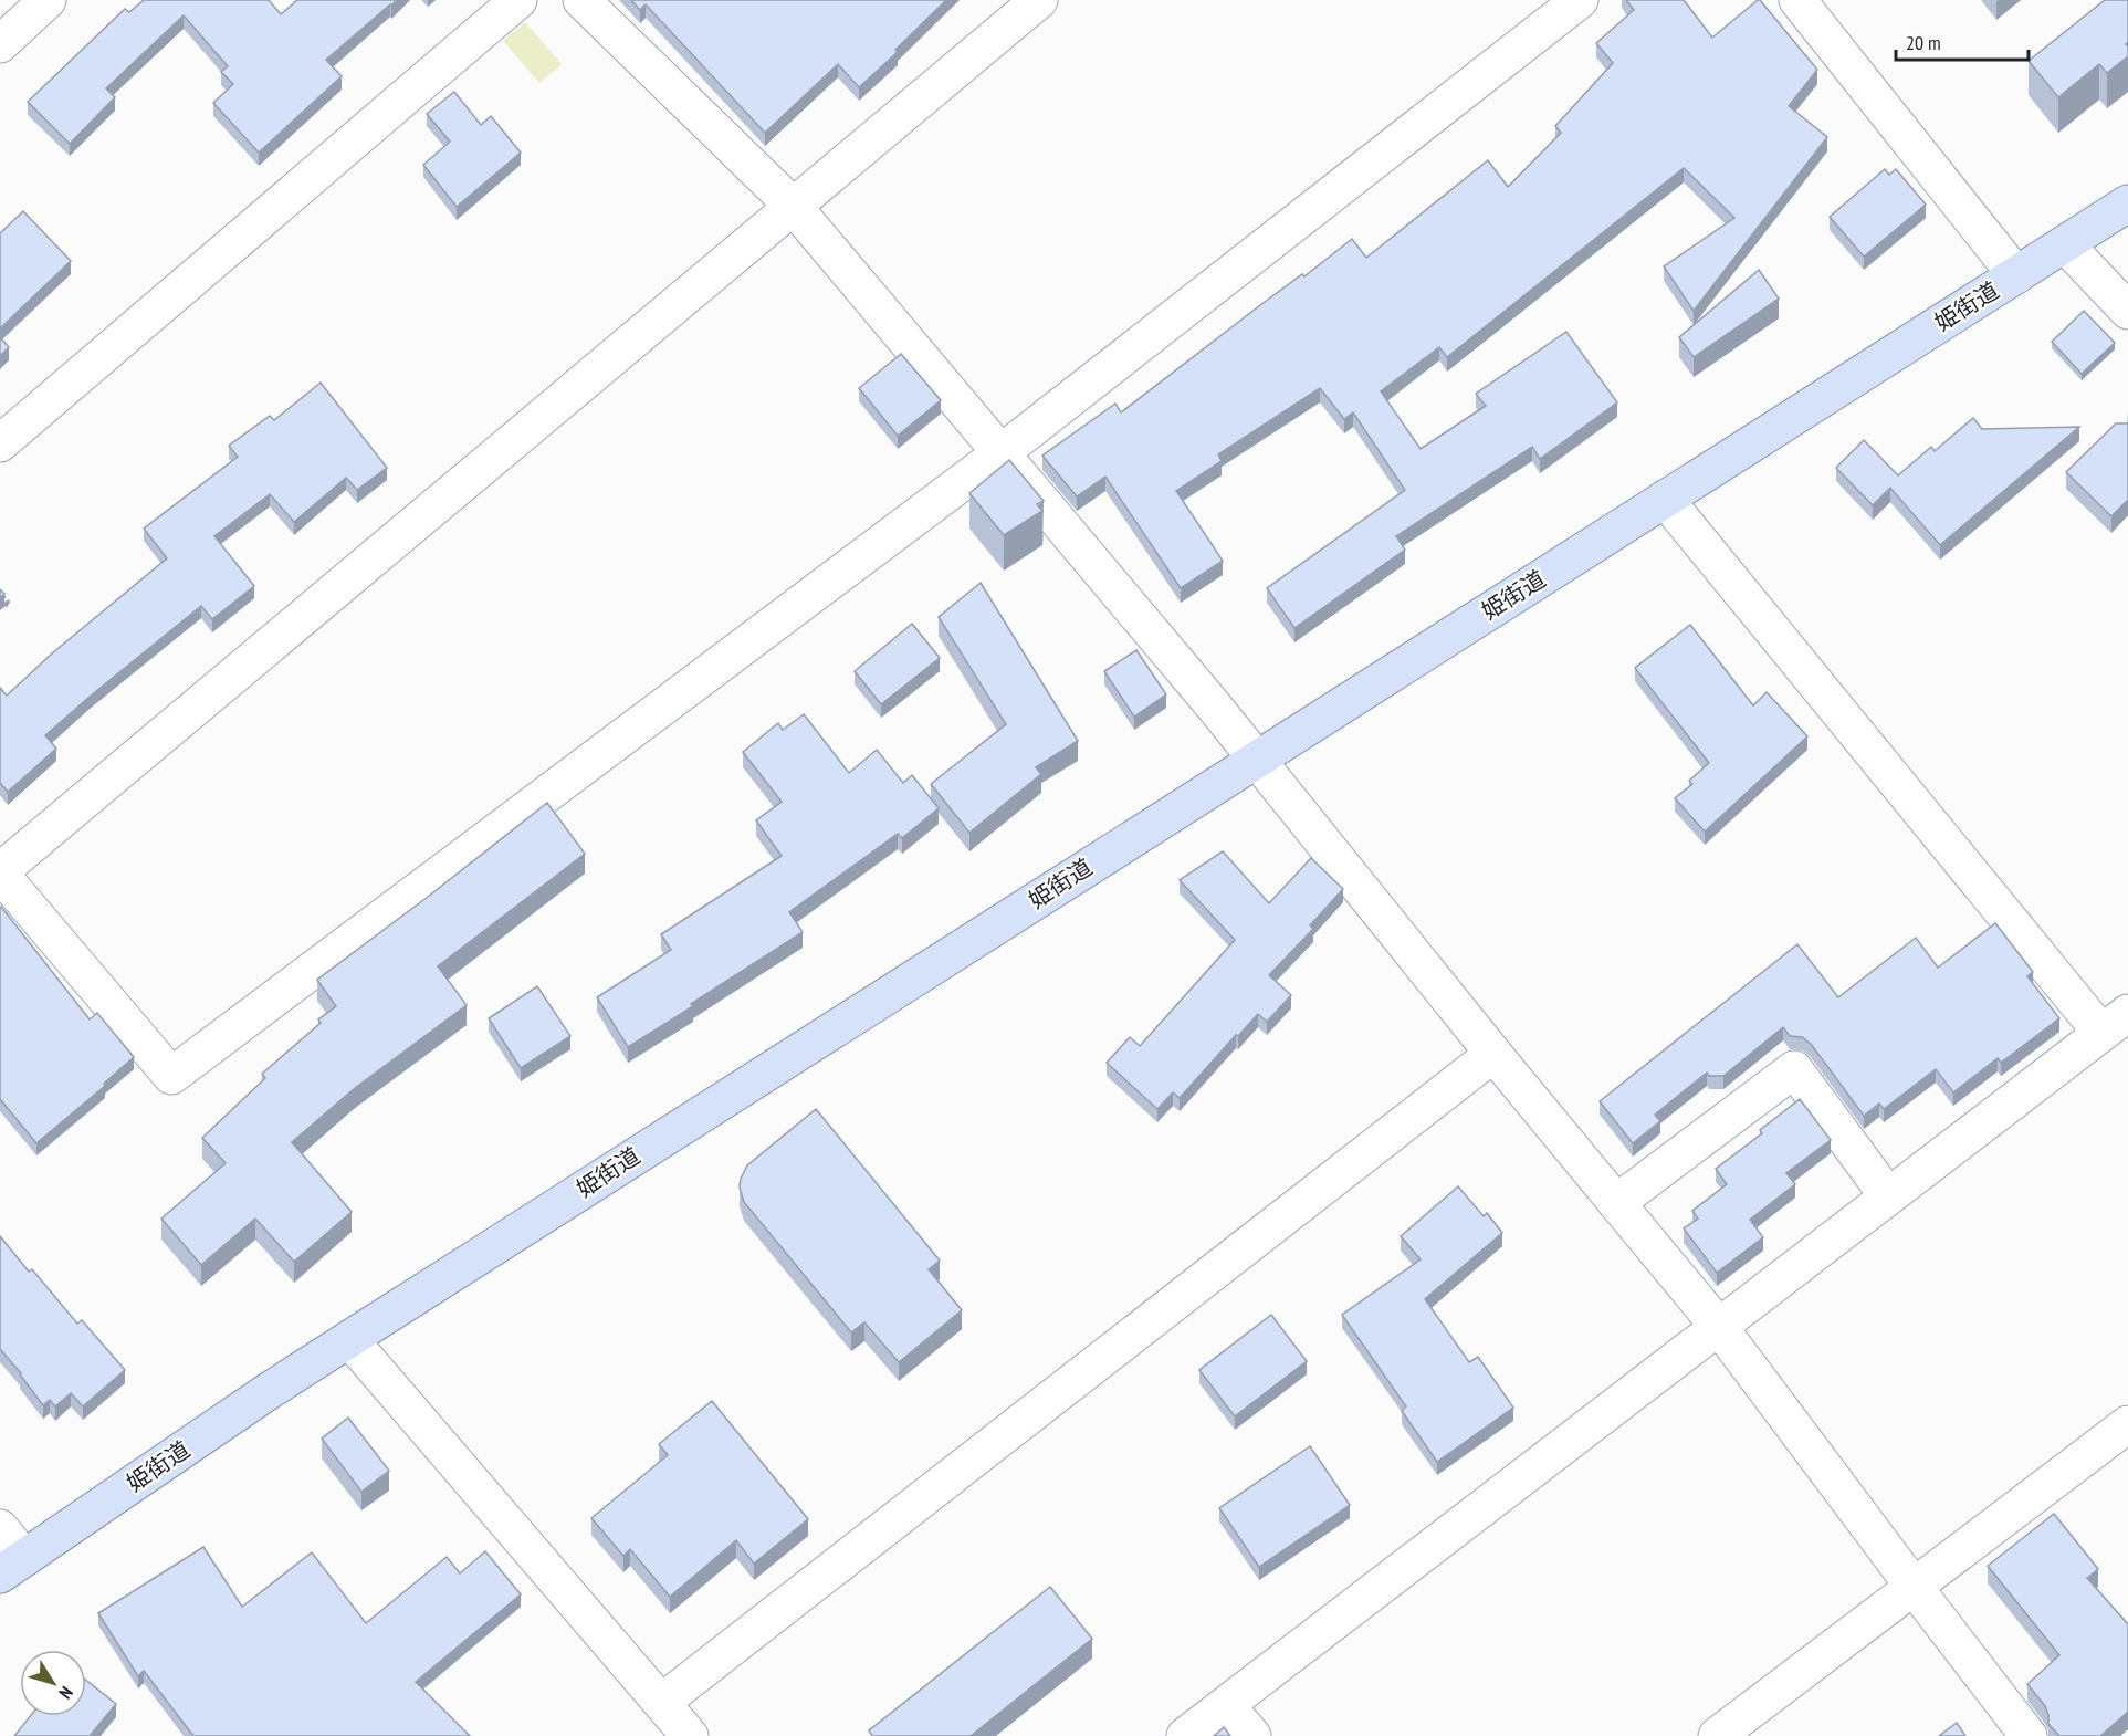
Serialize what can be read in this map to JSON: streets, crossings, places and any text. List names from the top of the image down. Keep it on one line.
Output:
{"streets":{"main road":["姫街道"]},"scale_bar":"20 m","north":"bottom right"}
